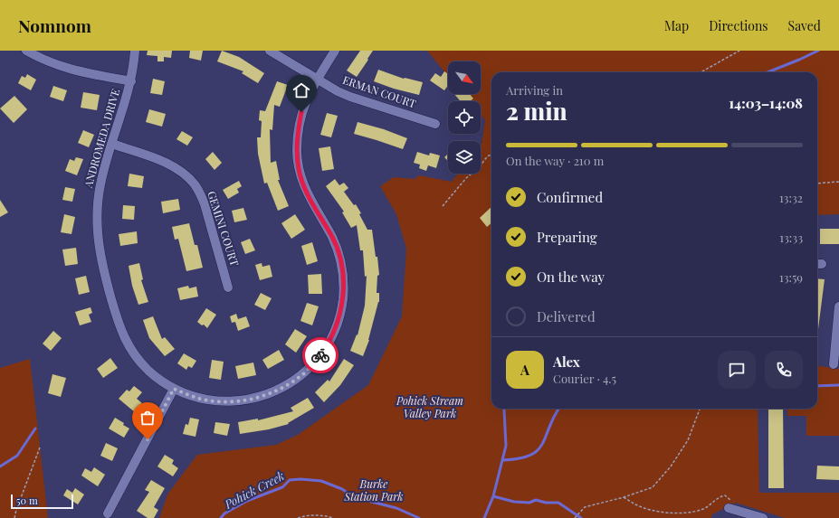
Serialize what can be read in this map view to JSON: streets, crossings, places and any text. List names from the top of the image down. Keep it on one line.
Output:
{"streets":{"street":["ERMAN COURT","ANDROMEDA DRIVE","GEMINI COURT"]},"crossings":[["ERMAN COURT","ANDROMEDA DRIVE"],["ANDROMEDA DRIVE","GEMINI COURT"]],"water":["Pohick Creek"],"parks":["Pohick Stream Valley Park","Burke Station Park"],"scale_bar":"50 m","north":"bottom right","page":{"header":"Nomnom","nav":["Map","Directions","Saved"],"heading":["2 min","Arriving in","14:03–14:08"],"panel":["Alex","Courier · 4.5"],"bar":"On the way · 210 m","list":[["Confirmed","13:32"],["Preparing","13:33"],["On the way","13:59"],"Delivered"],"round":"A","scale":"50 m"}}
